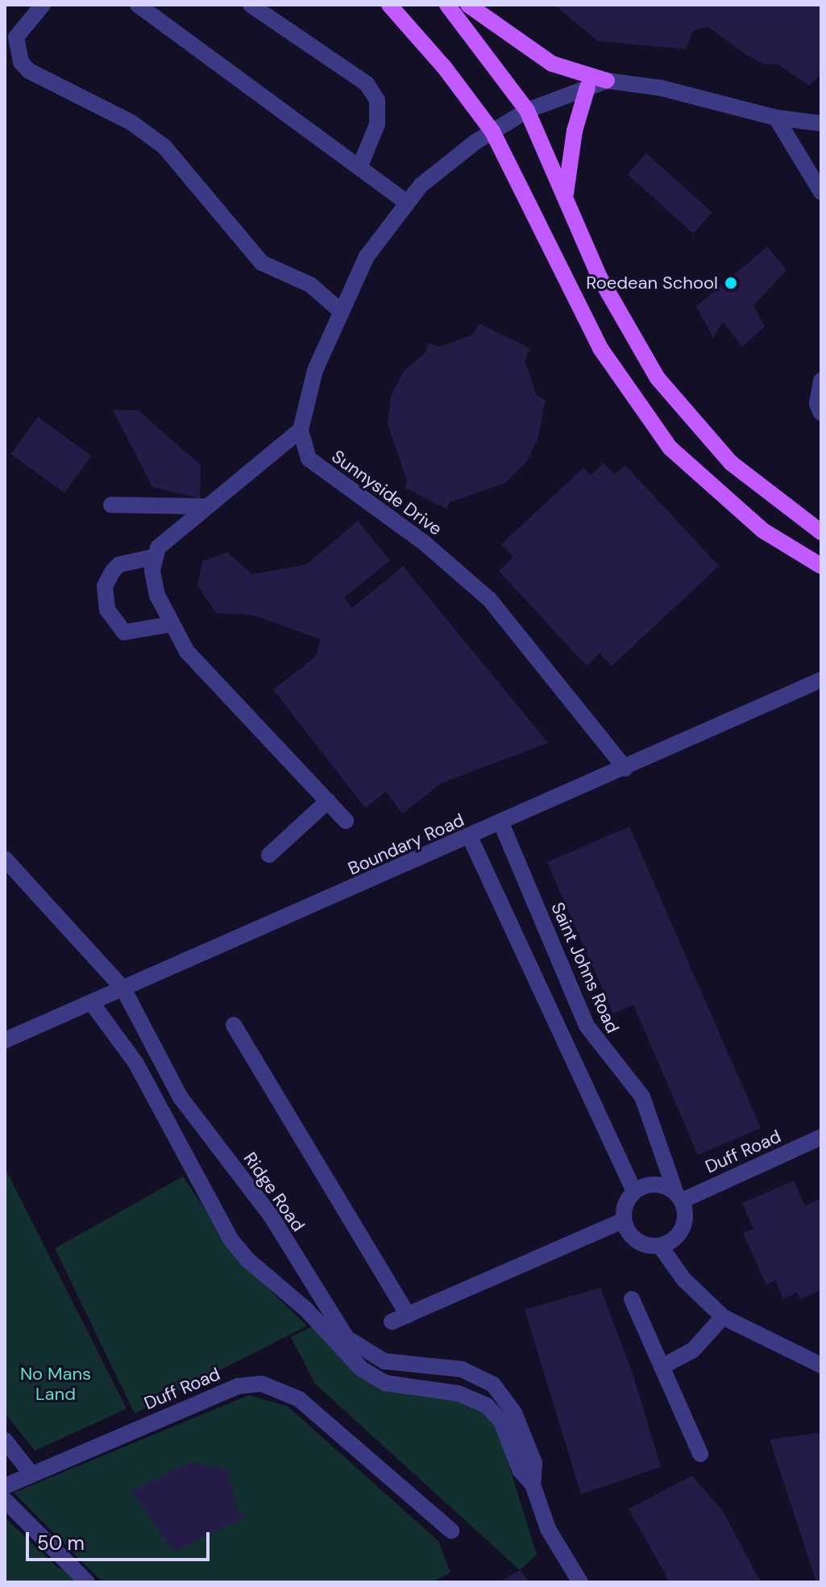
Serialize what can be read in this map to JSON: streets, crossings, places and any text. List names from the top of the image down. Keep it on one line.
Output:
{"streets":{"street":["Sunnyside Drive","Boundary Road","Saint Johns Road","Duff Road","Ridge Road"]},"crossings":[["Sunnyside Drive","Boundary Road"],["Boundary Road","Saint Johns Road"],["Boundary Road","Ridge Road"],["Saint Johns Road","Duff Road"]],"parks":["No Mans Land"],"places":["Roedean School"],"scale_bar":"50 m"}
